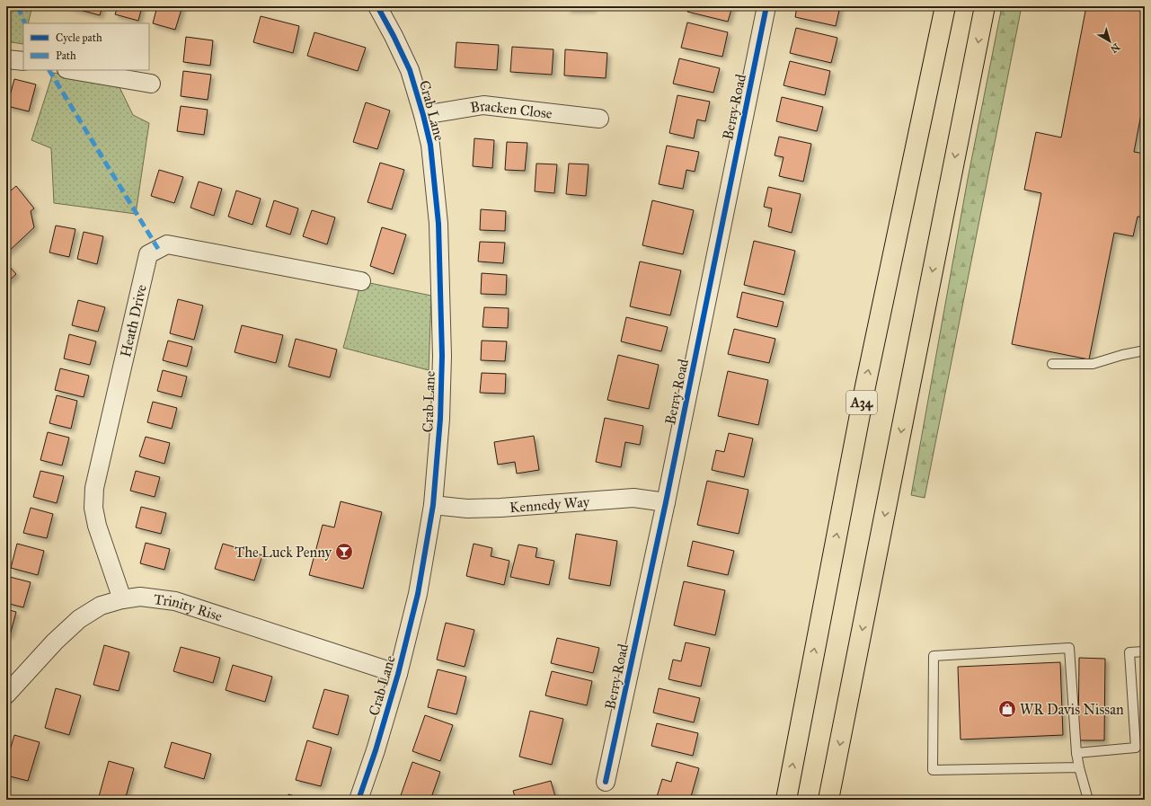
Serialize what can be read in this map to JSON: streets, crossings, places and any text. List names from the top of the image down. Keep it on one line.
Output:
{"streets":{"highway":["A34"],"street":["Berry Road","Crab Lane","Bracken Close","Heath Drive","Kennedy Way","Trinity Rise"]},"crossings":[["Berry Road","Kennedy Way"],["Crab Lane","Bracken Close"],["Crab Lane","Kennedy Way"],["Crab Lane","Trinity Rise"],["Heath Drive","Trinity Rise"]],"places":{"bar":["The Luck Penny"],"shop":["WR Davis Nissan"]},"legend":["Cycle path","Path"],"north":"bottom right"}
